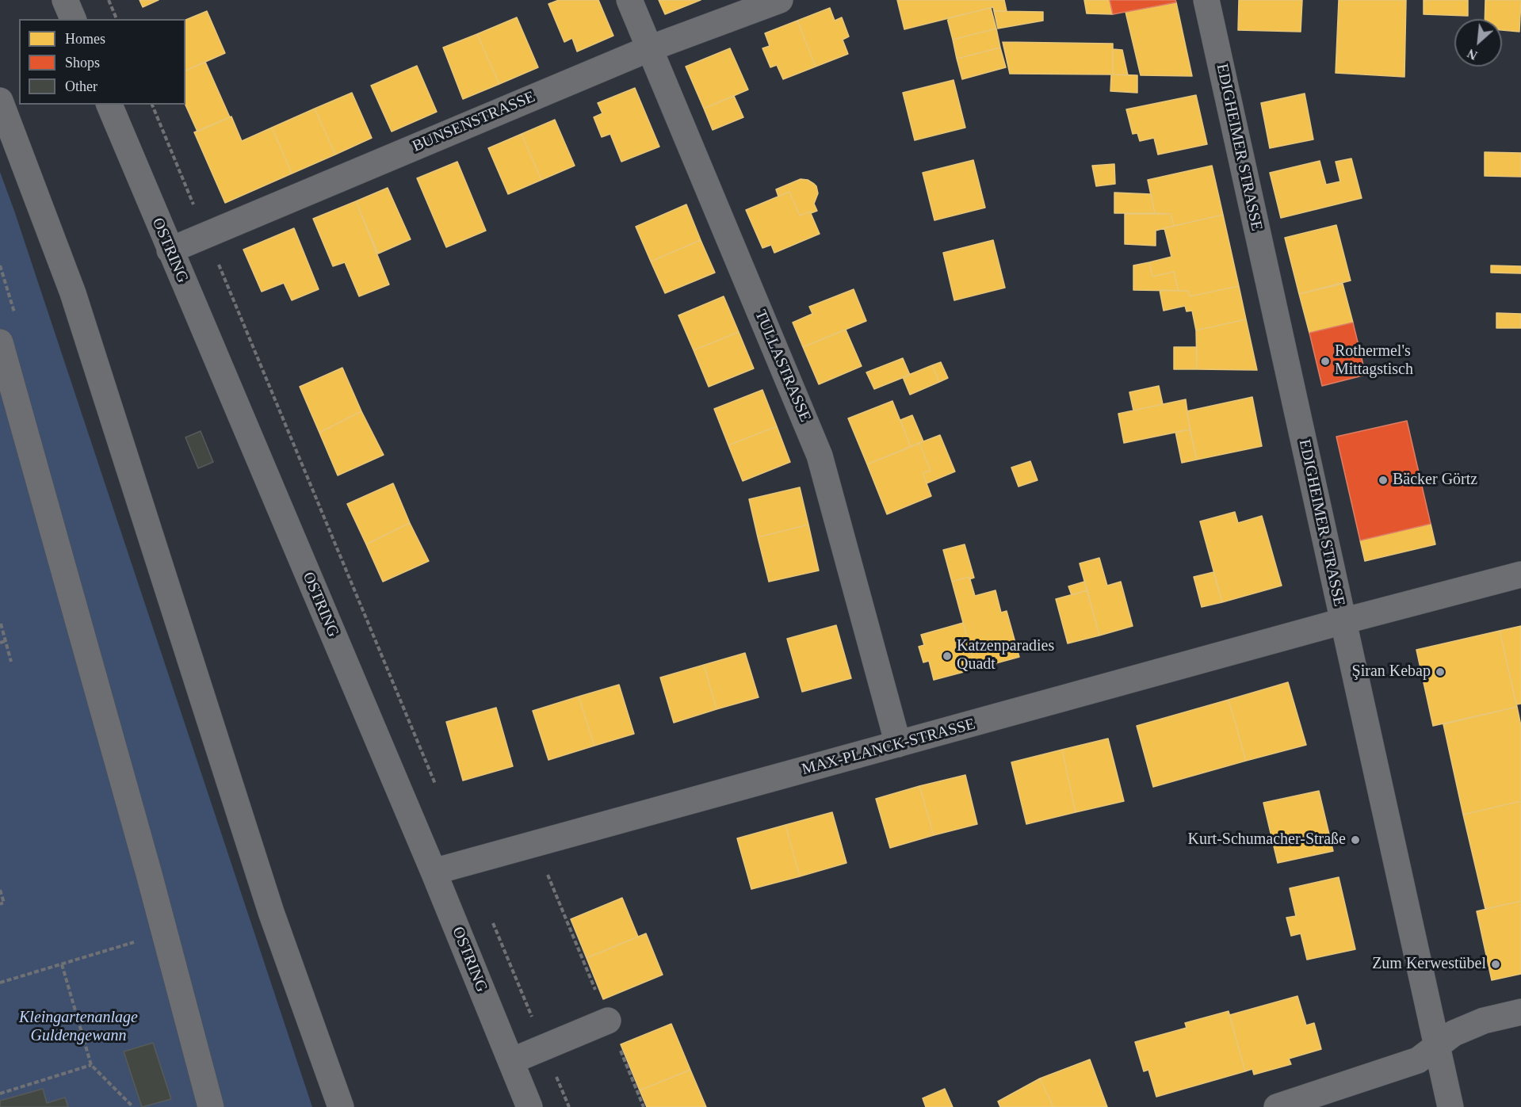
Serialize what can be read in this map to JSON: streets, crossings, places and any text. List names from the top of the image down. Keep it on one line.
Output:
{"streets":{"street":["BUNSENSTRASSE","EDIGHEIMER STRASSE","OSTRING","TULLASTRASSE","MAX-PLANCK-STRASSE"]},"crossings":[["BUNSENSTRASSE","OSTRING"],["BUNSENSTRASSE","TULLASTRASSE"],["EDIGHEIMER STRASSE","MAX-PLANCK-STRASSE"],["OSTRING","MAX-PLANCK-STRASSE"],["TULLASTRASSE","MAX-PLANCK-STRASSE"]],"parks":["Kleingartenanlage Guldengewann"],"places":["Rothermel's Mittagstisch","Bäcker Görtz","Katzenparadies Quadt","Şiran Kebap","Kurt-Schumacher-Straße","Zum Kerwestübel"],"legend":["Homes","Shops","Other"],"north":"bottom left"}
